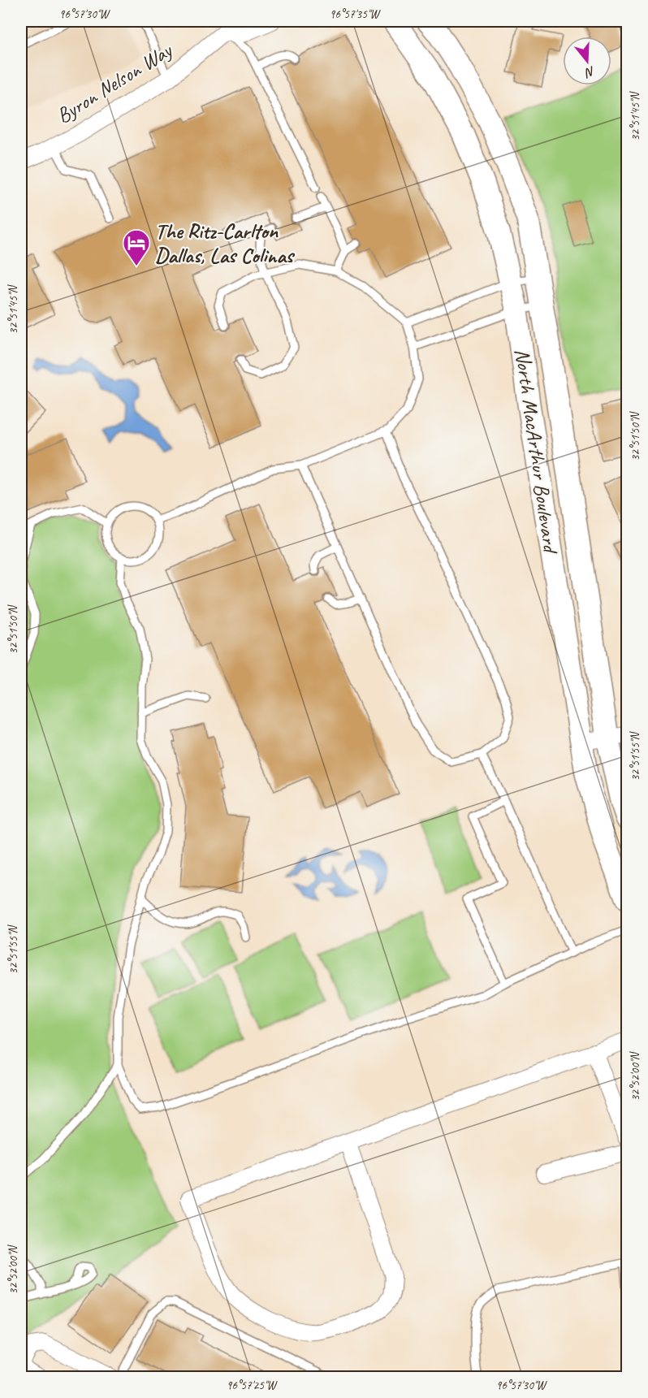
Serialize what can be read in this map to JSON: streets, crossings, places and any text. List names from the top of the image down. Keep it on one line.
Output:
{"streets":{"main road":["North MacArthur Boulevard"],"street":["Byron Nelson Way"]},"places":{"hotel":["The Ritz-Carlton Dallas, Las Colinas"]},"north":"bottom","coordinates":["96°57'30\"W","96°57'35\"W","32°51'45\"N","32°51'50\"N","32°51'55\"N","32°52'00\"N","96°57'25\"W"]}
